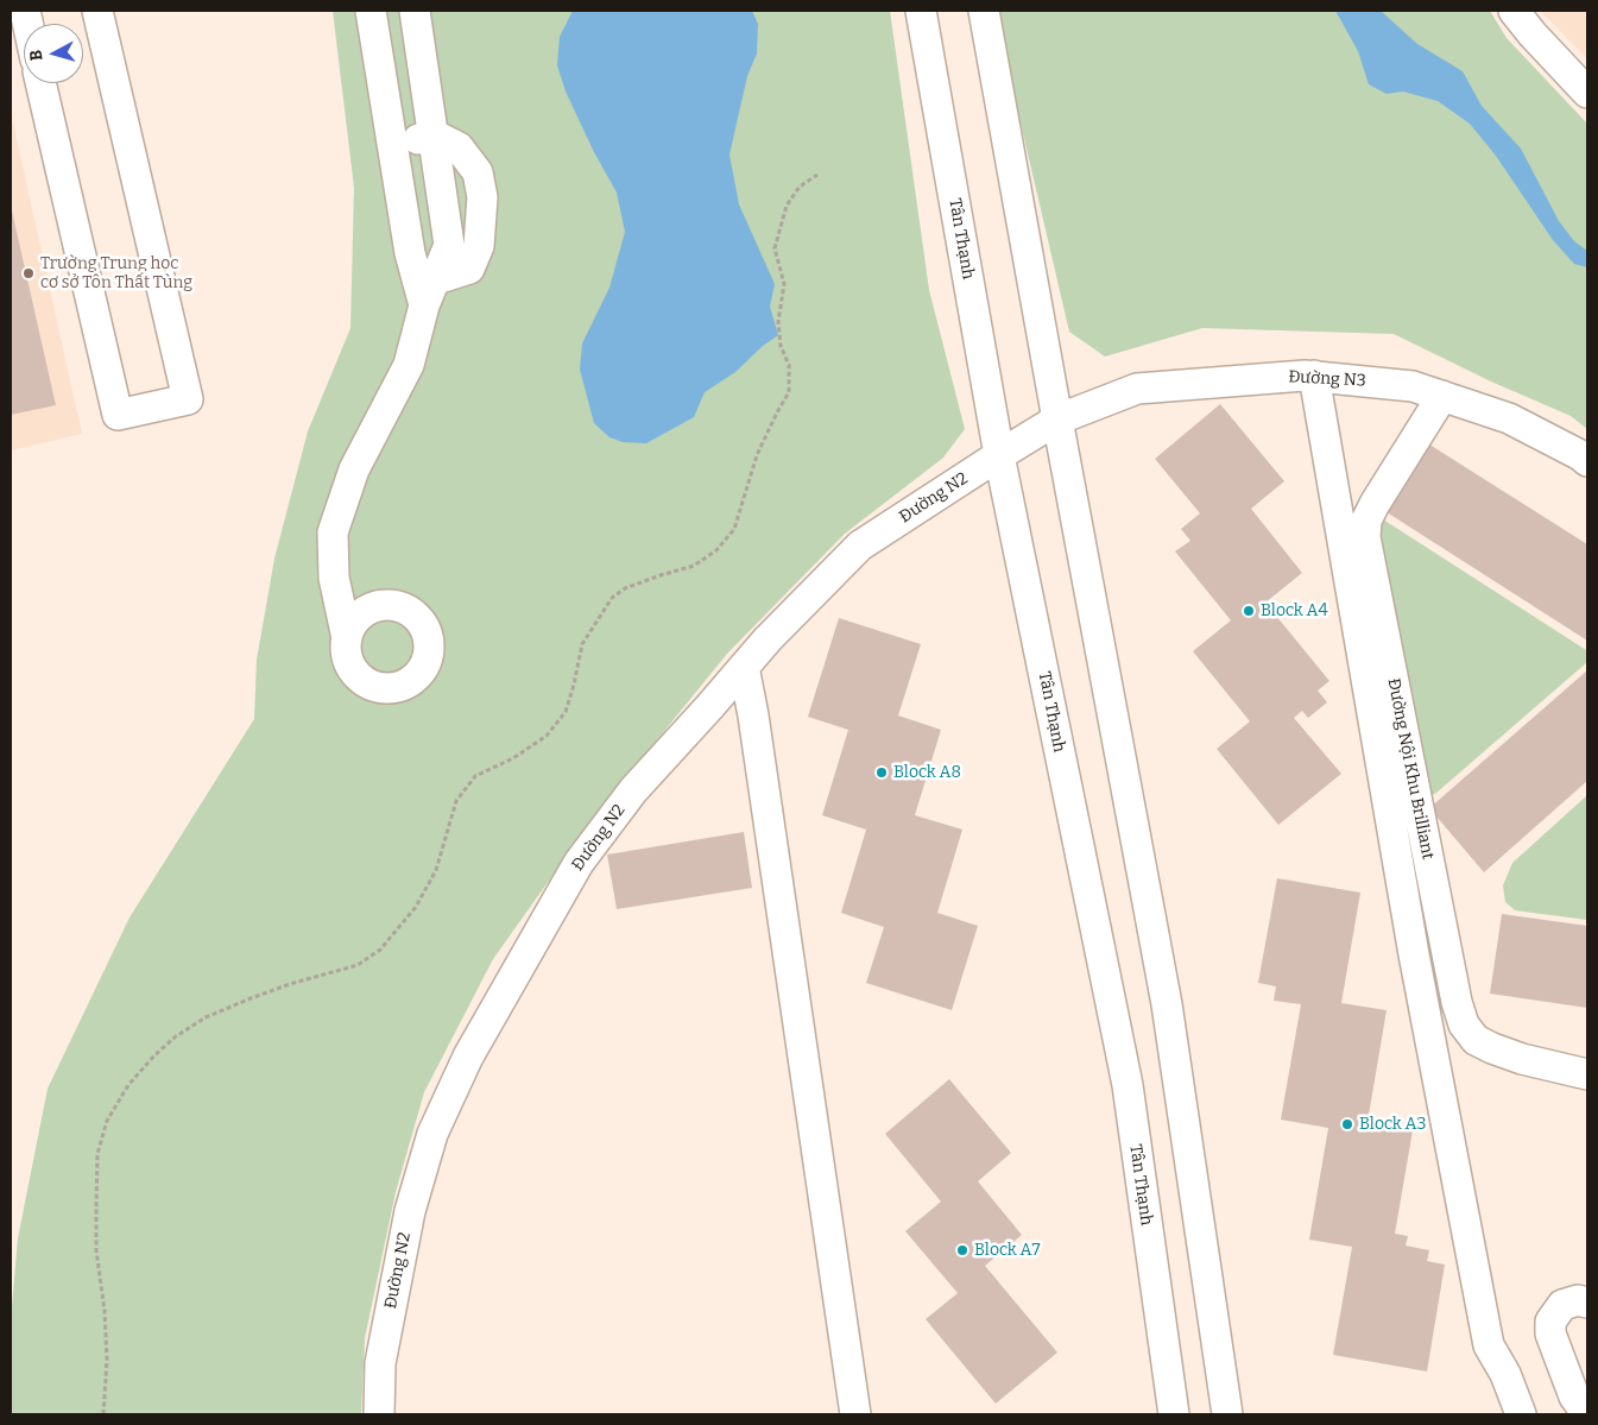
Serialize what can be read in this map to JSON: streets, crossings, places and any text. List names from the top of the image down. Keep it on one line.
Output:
{"streets":{"street":["Tân Thạnh","Đường N3","Đường N2","Đường Nội Khu Brilliant"]},"crossings":[["Tân Thạnh","Đường N2"],["Đường N3","Đường N2"],["Đường N3","Đường Nội Khu Brilliant"]],"places":["Trường Trung học cơ sở Tôn Thất Tùng","Block A4","Block A8","Block A3","Block A7"],"north":"left"}
